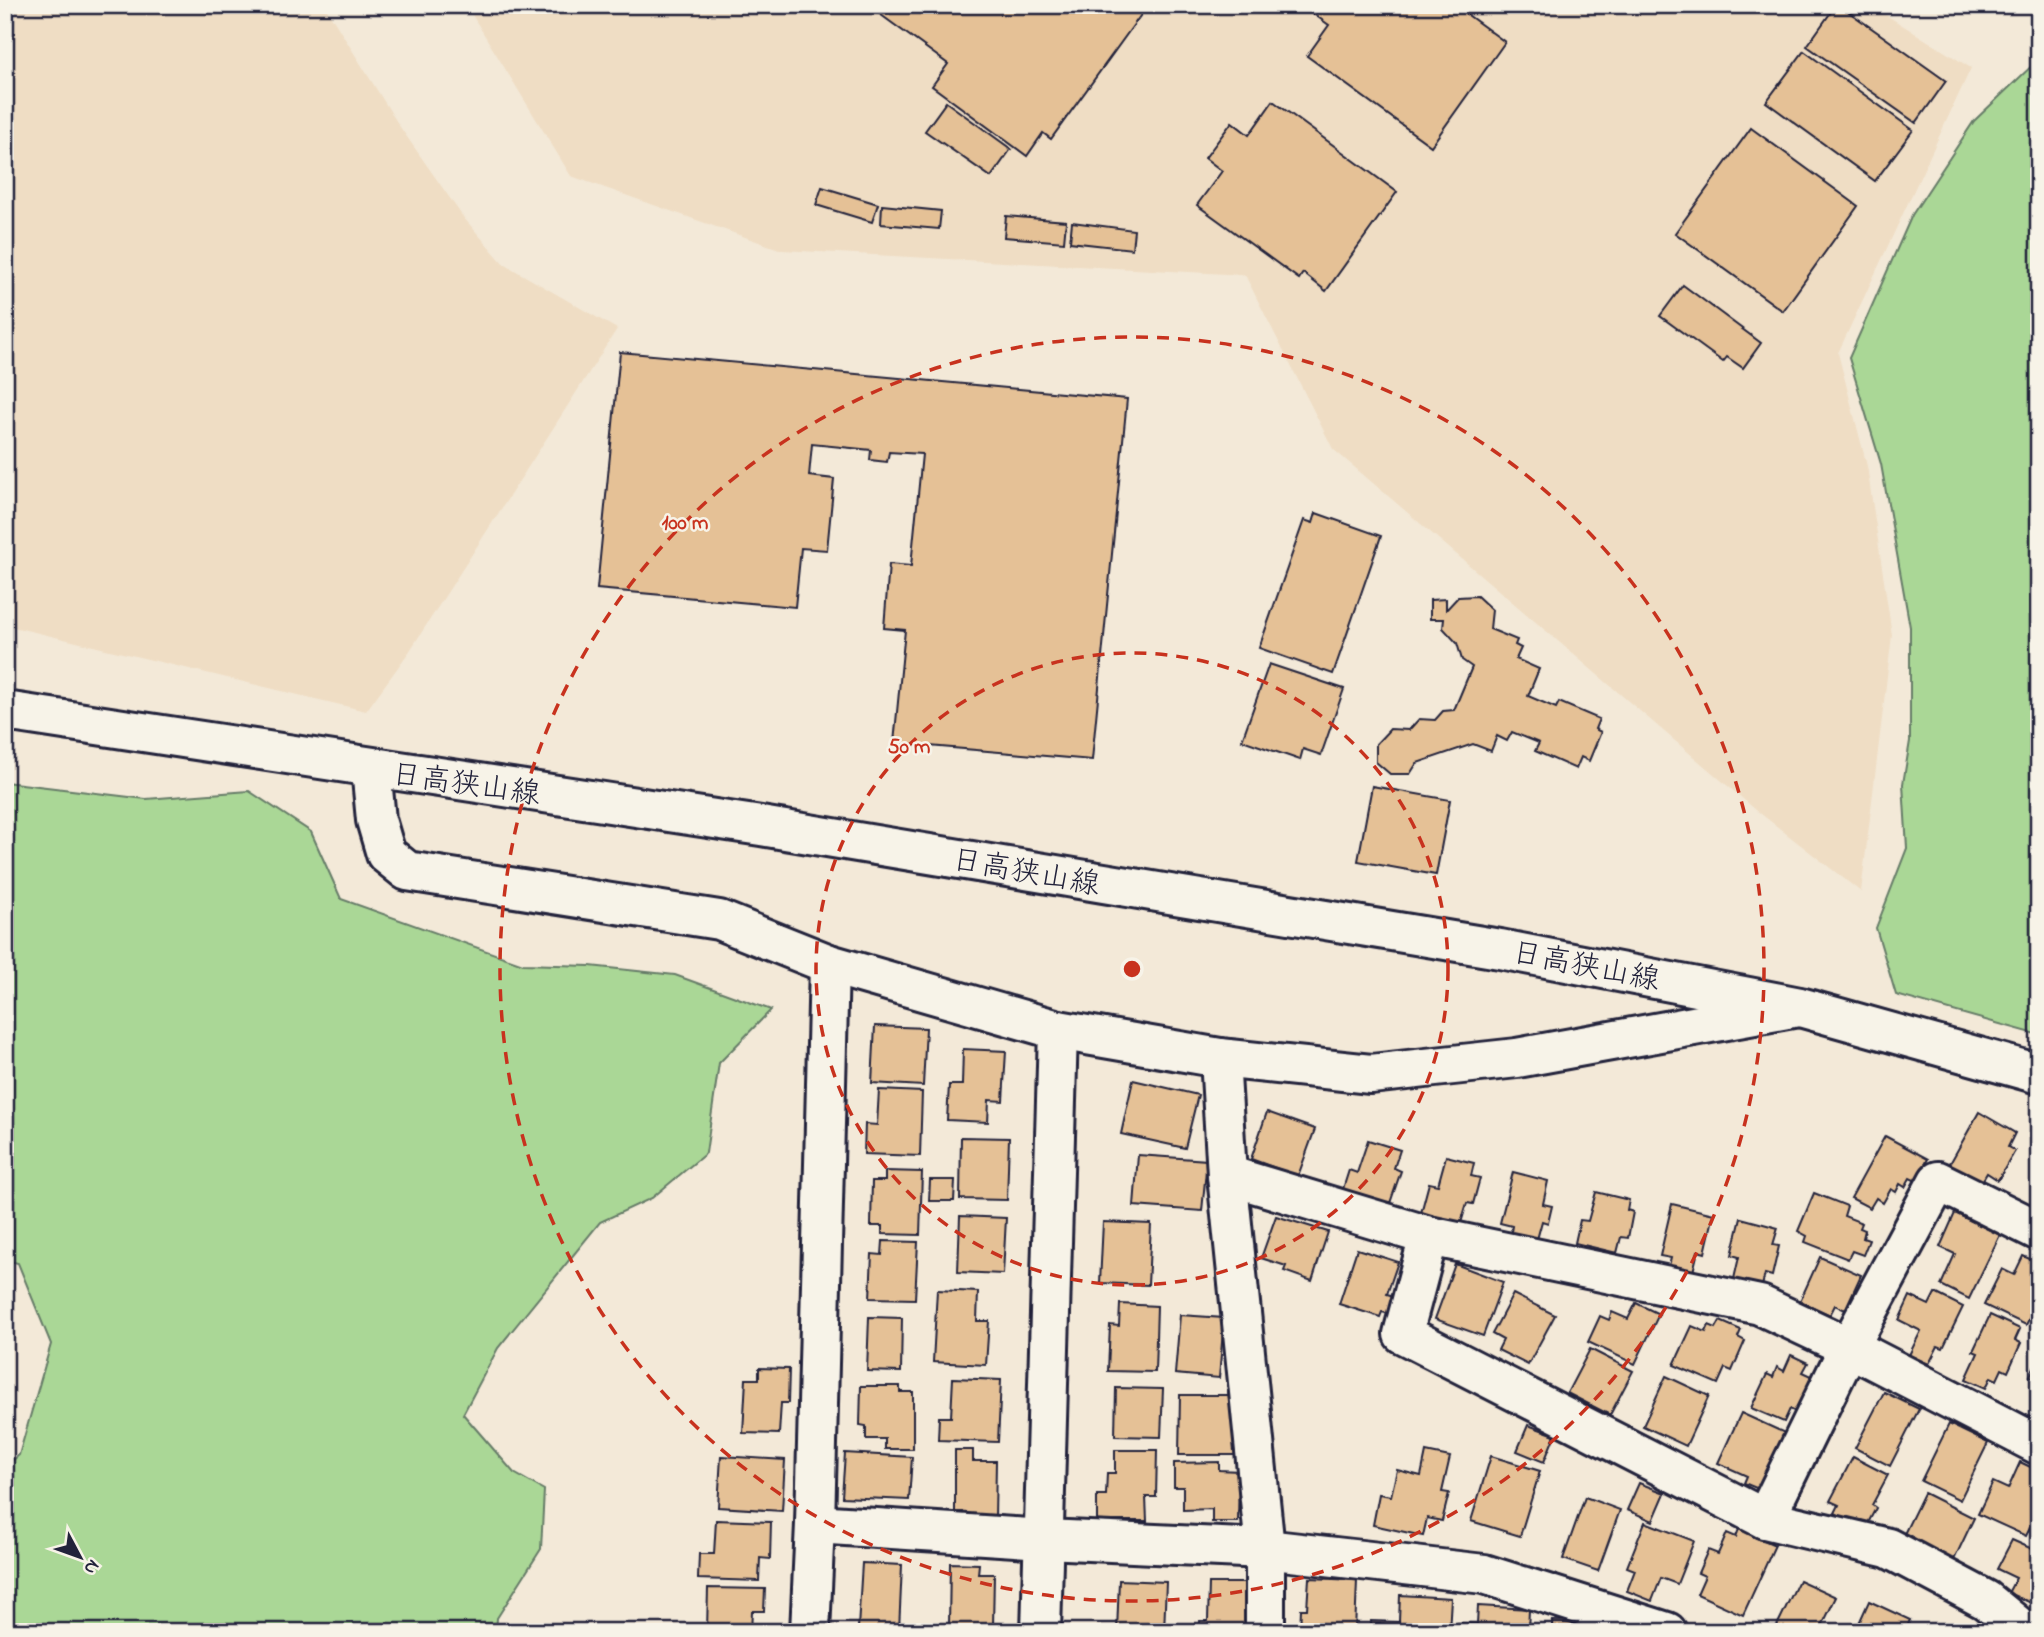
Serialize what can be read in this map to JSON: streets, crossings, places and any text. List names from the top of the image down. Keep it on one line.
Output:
{"streets":{"street":["日高狭山線"]},"north":"bottom right","rings":["100 m","50 m"]}
